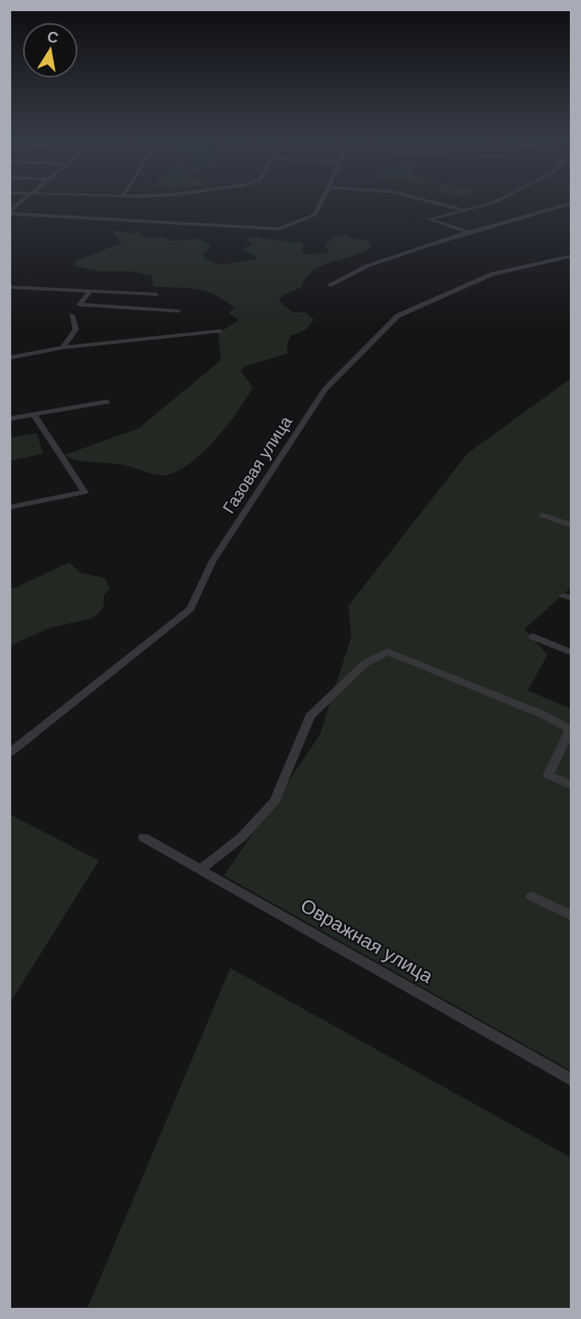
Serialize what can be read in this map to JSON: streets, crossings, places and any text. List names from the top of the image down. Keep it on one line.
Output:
{"streets":{"street":["Газовая улица","Овражная улица"]},"north":"top"}
